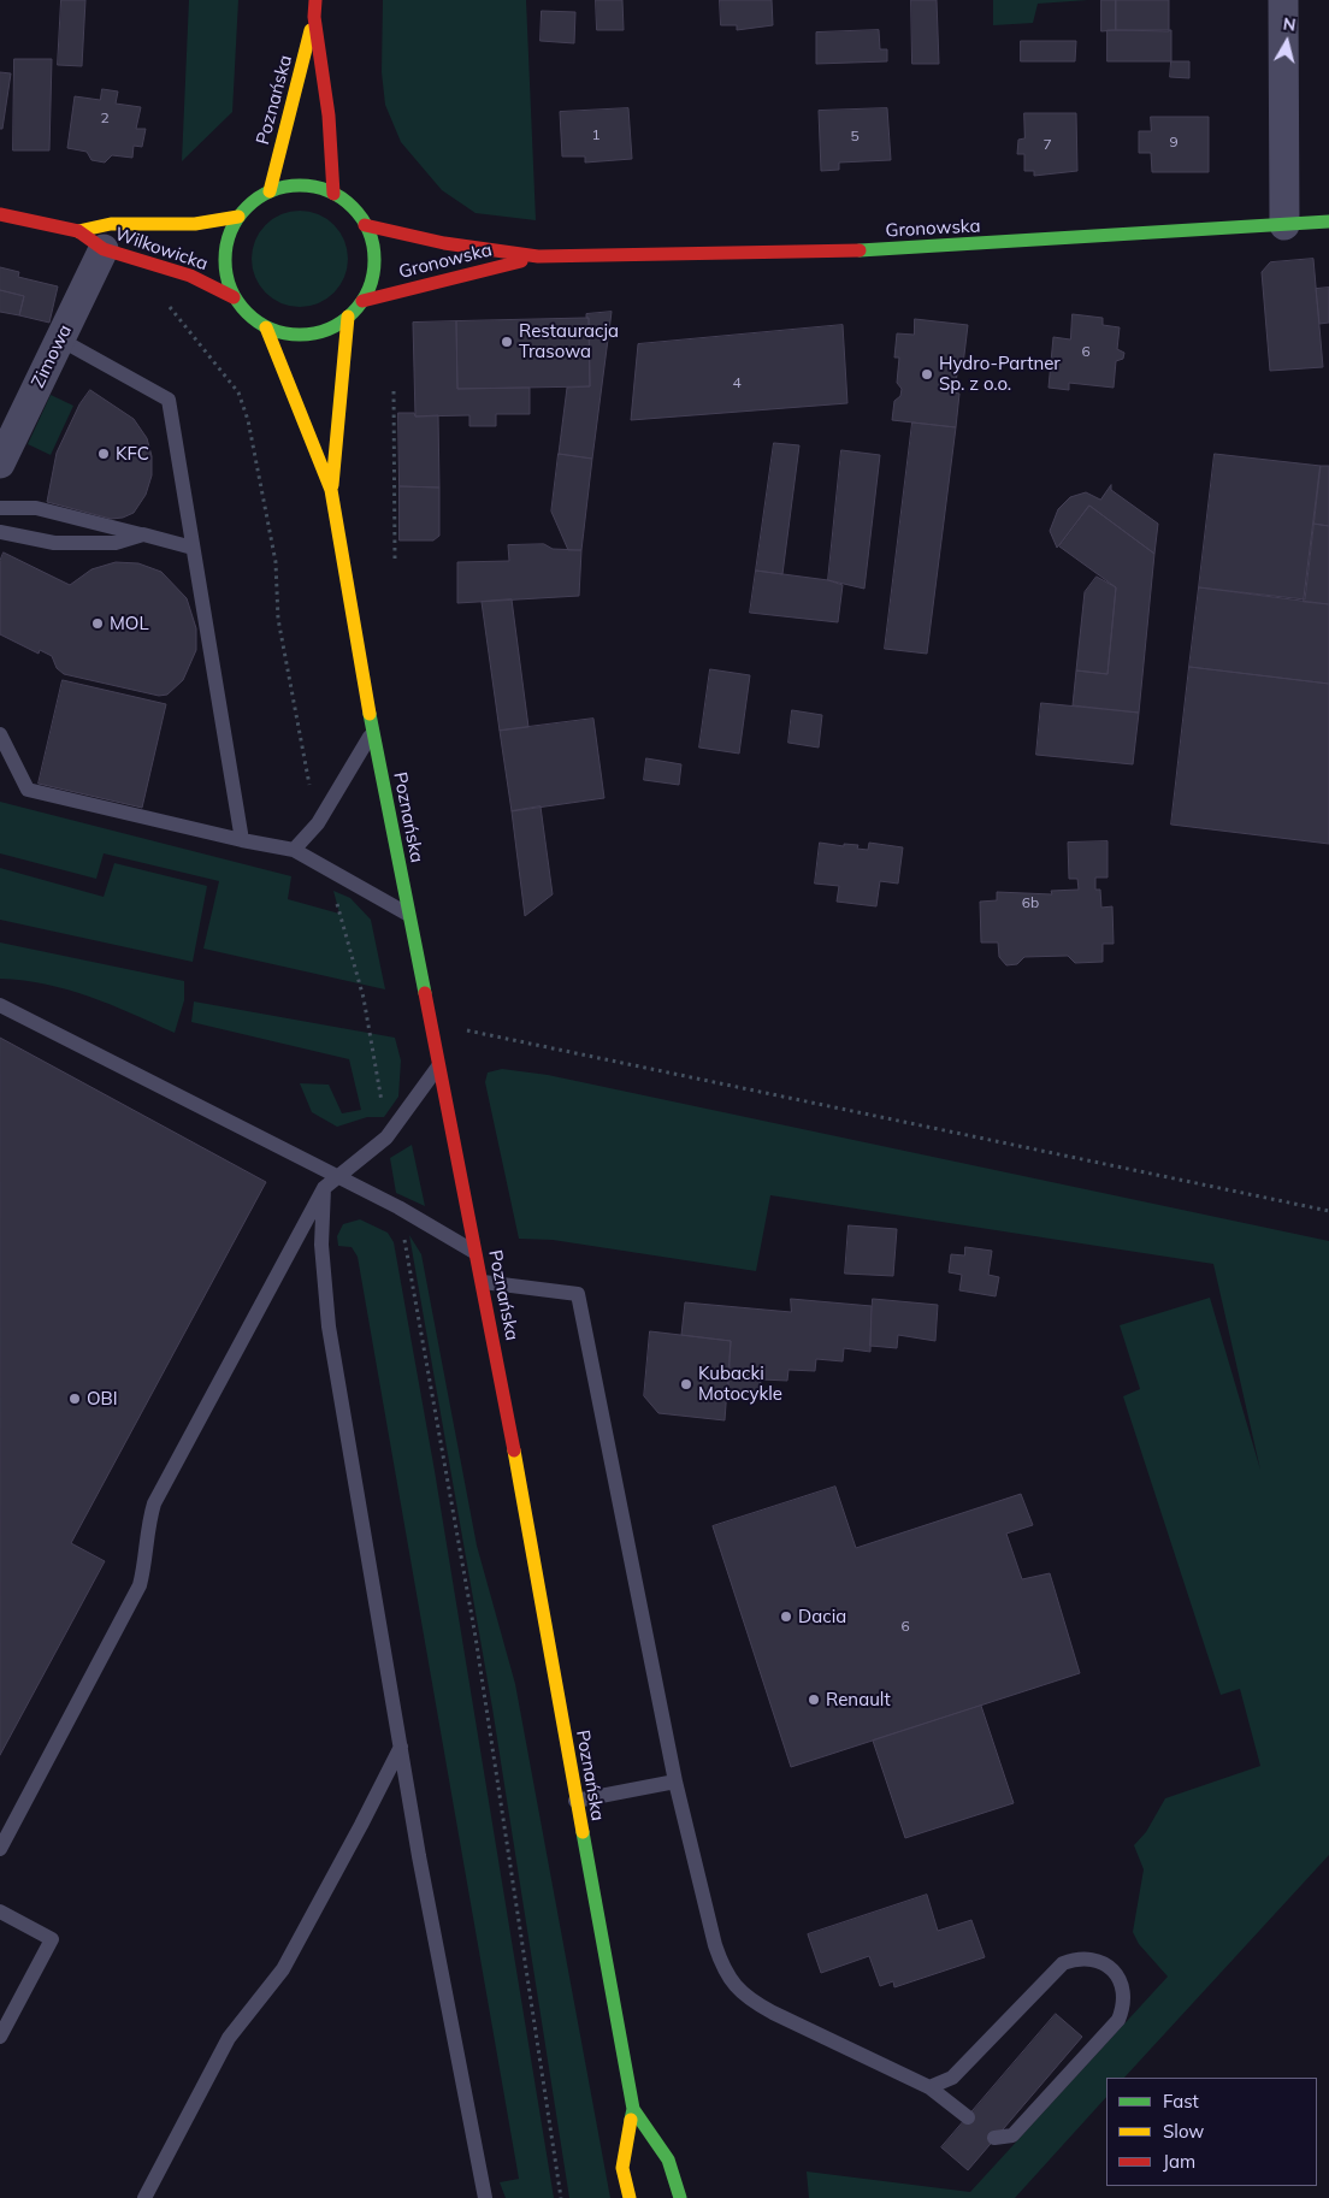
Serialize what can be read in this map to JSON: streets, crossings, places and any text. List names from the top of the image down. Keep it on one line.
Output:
{"streets":{"main road":["Poznańska","Gronowska","Wilkowicka"],"street":["Zimowa"]},"crossings":[["Poznańska","Gronowska"],["Poznańska","Wilkowicka"],["Gronowska","Wilkowicka"],["Wilkowicka","Zimowa"]],"places":["Restauracja Trasowa","Hydro-Partner Sp. z o.o.","KFC","MOL","Kubacki Motocykle","OBI","Dacia","Renault"],"house_numbers":["2","1","5","9","7","6","4","6b","6"],"legend":["Fast","Slow","Jam"],"north":"top"}
